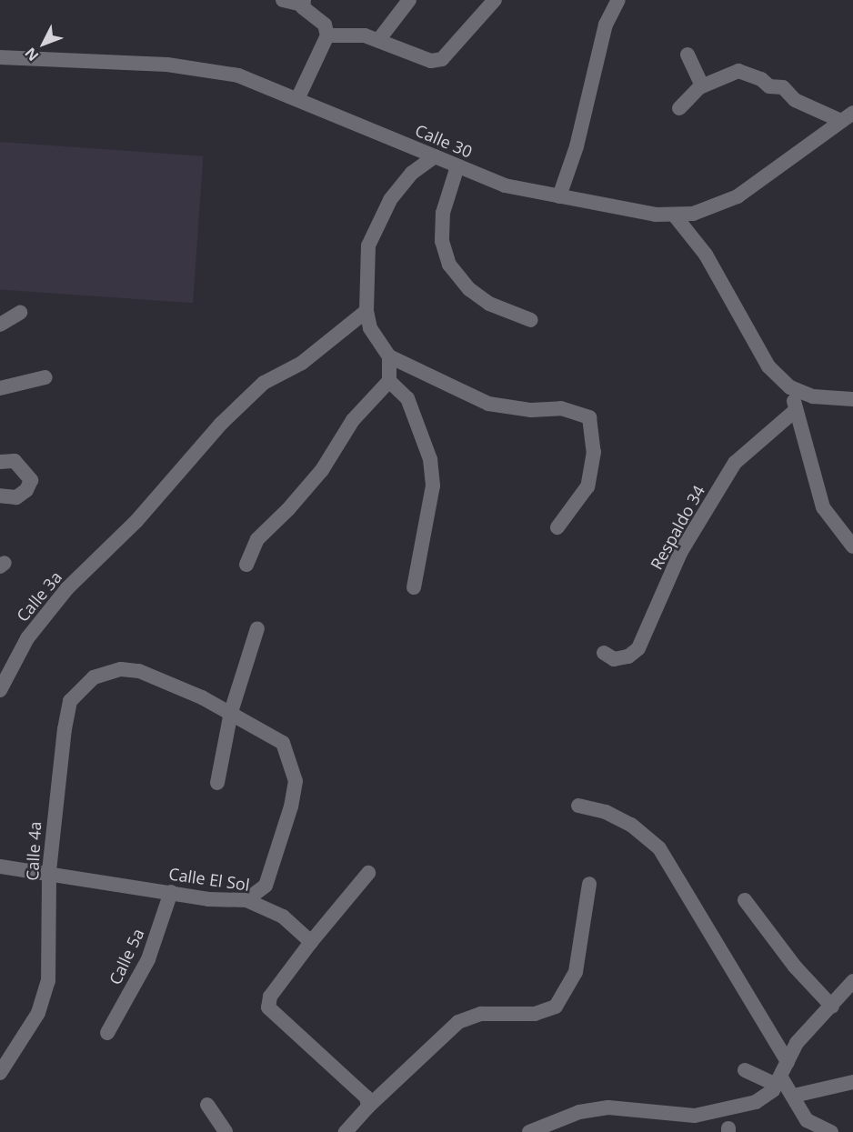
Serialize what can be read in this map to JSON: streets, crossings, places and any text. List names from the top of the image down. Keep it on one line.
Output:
{"streets":{"street":["Calle 30","Respaldo 34","Calle 3a","Calle 4a","Calle El Sol","Calle 5a"]},"crossings":[["Calle 4a","Calle El Sol"],["Calle El Sol","Calle 5a"]],"north":"bottom left"}
